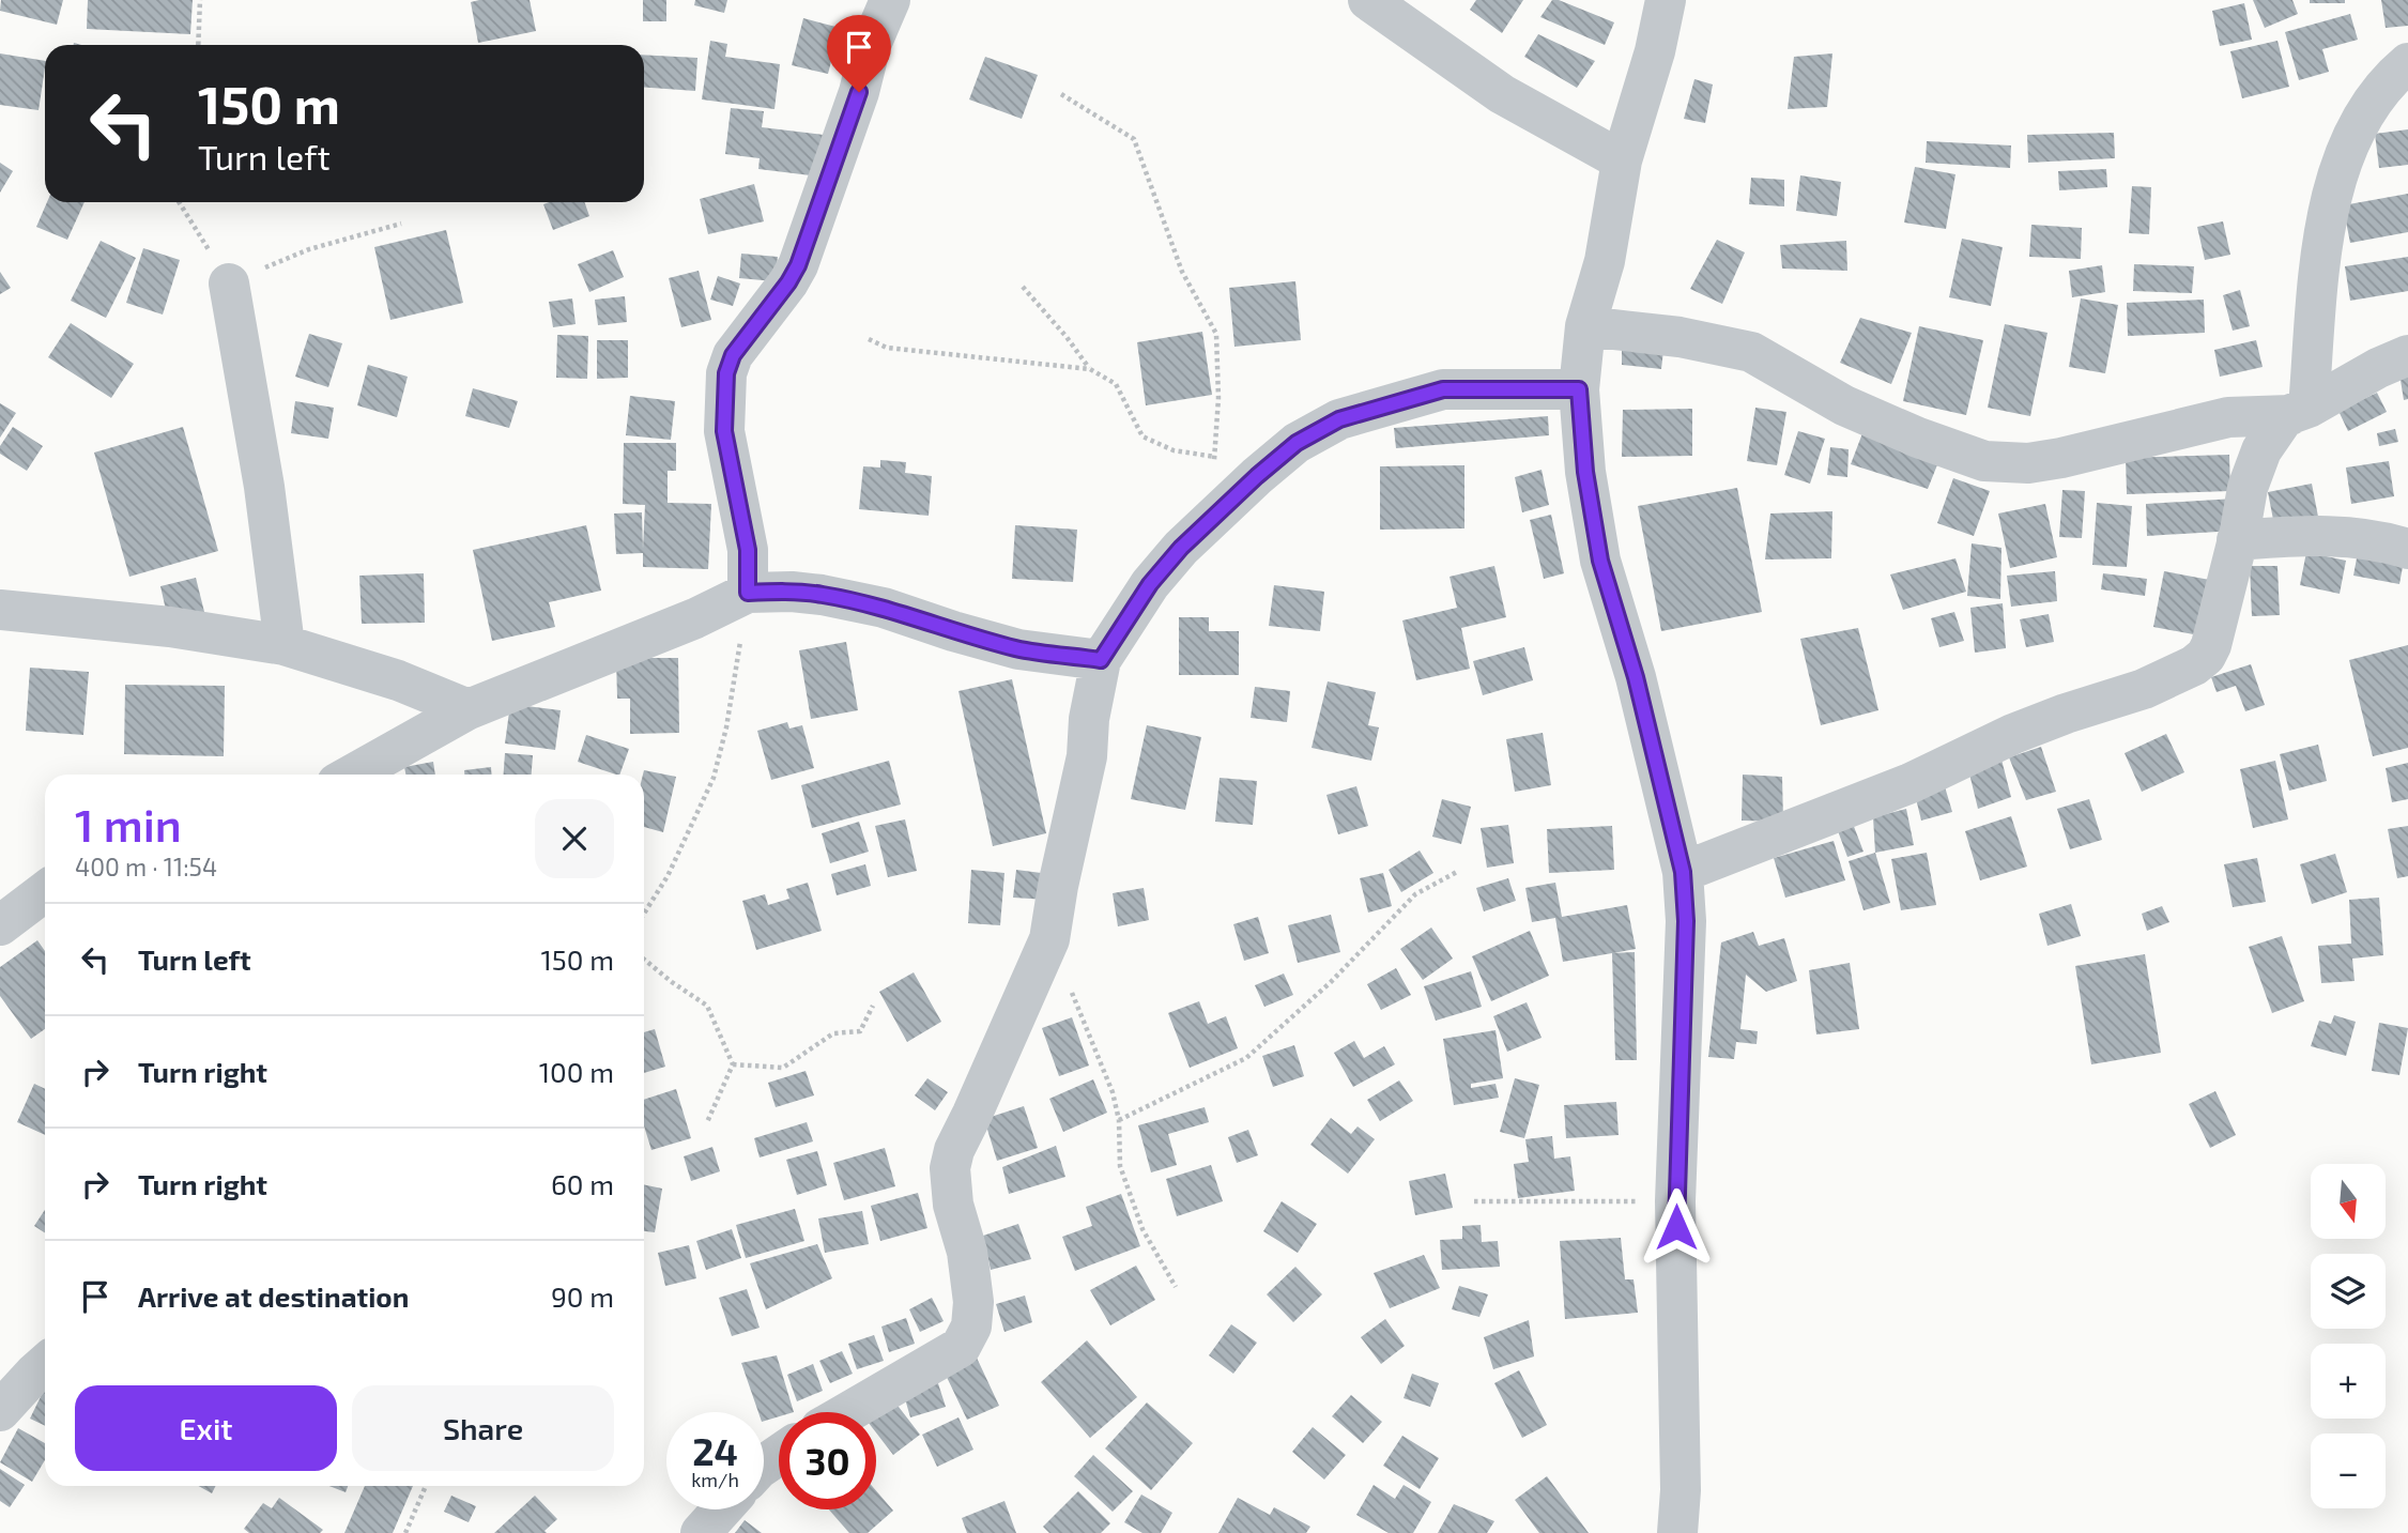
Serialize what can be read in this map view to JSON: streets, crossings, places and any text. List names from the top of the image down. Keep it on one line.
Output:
{"north":"bottom","page":{"turn":["150 m","Turn left"],"heading":["1 min","400 m · 11:54"],"list":[{"name":"Turn left","value":"150 m"},{"name":"Turn right","value":"100 m"},{"name":"Turn right","value":"60 m"},{"name":"Arrive at destination","value":"90 m"}],"map_buttons":["+","−"],"buttons":["Exit","Share"],"speed":"24 km/h","limit":"30"}}
